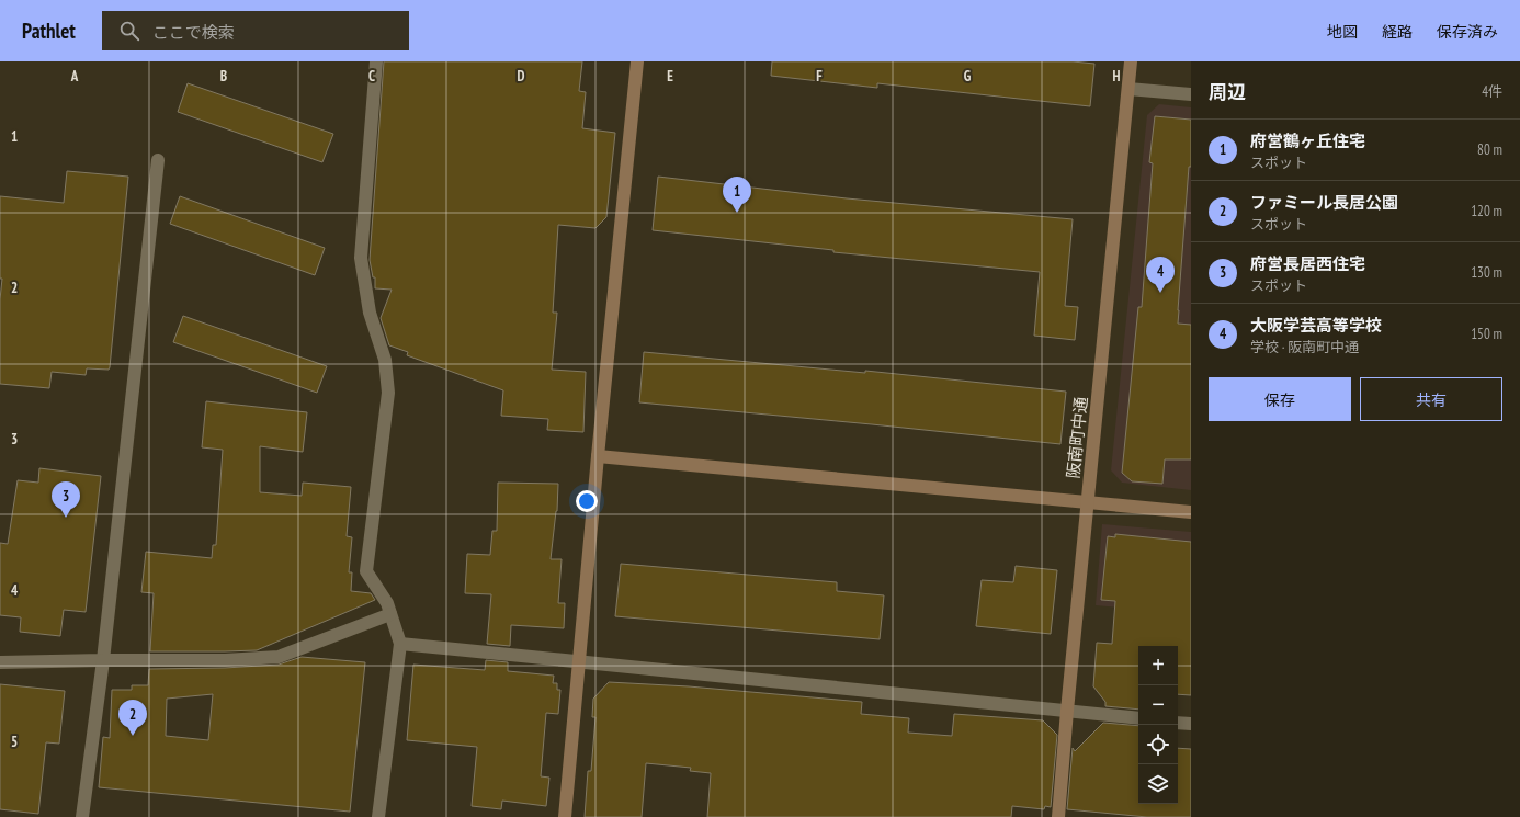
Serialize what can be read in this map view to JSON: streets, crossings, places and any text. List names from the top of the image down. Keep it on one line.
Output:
{"streets":{"street":["阪南町中通"]},"page":{"header":"Pathlet","search":"ここで検索","nav":["地図","経路","保存済み"],"heading":["周辺","4件"],"list":[{"mark":"1","name":"府営鶴ヶ丘住宅","note":"スポット","value":"80 m"},{"mark":"2","name":"ファミール長居公園","note":"スポット","value":"120 m"},{"mark":"3","name":"府営長居西住宅","note":"スポット","value":"130 m"},{"mark":"4","name":"大阪学芸高等学校","note":"学校 · 阪南町中通","value":"150 m"}],"pins":["1","4","3","2"],"buttons":["保存","共有"],"map_buttons":["+","−"]},"grid":{"columns":["A","B","C","D","E","F","G","H"],"rows":["1","2","3","4","5"]}}
